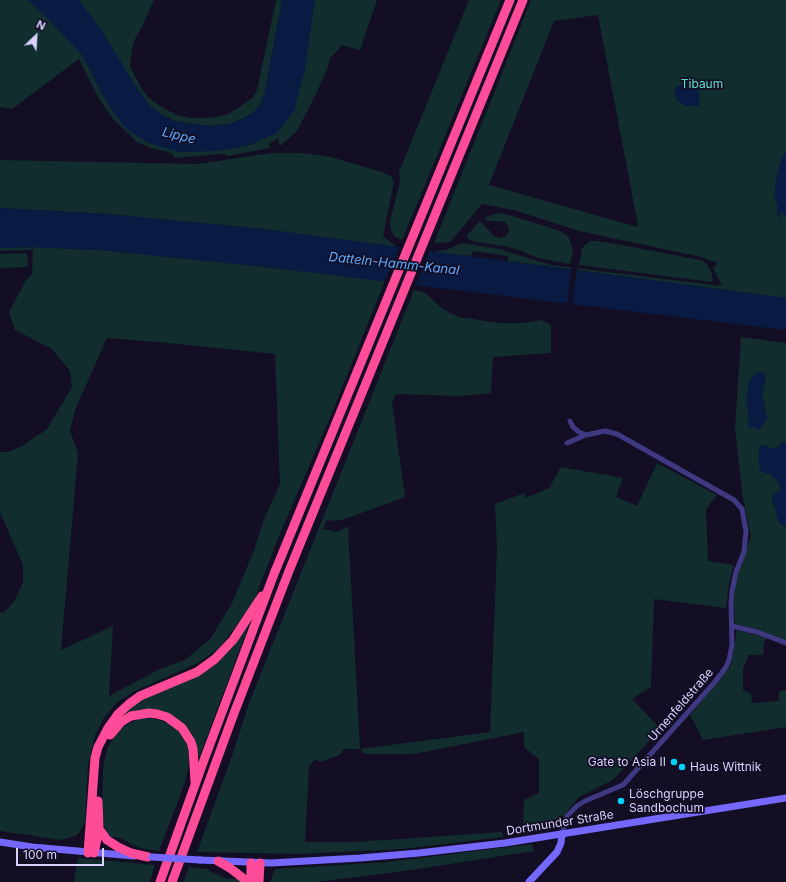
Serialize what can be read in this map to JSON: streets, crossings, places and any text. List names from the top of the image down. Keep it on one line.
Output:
{"streets":{"main road":["Dortmunder Straße"],"street":["Urnenfeldstraße"]},"crossings":[["Urnenfeldstraße","Dortmunder Straße"]],"water":["Lippe","Datteln-Hamm-Kanal"],"parks":["Tibaum"],"places":["Gate to Asia II","Haus Wittnik","Löschgruppe Sandbochum"],"scale_bar":"100 m","north":"top right"}
